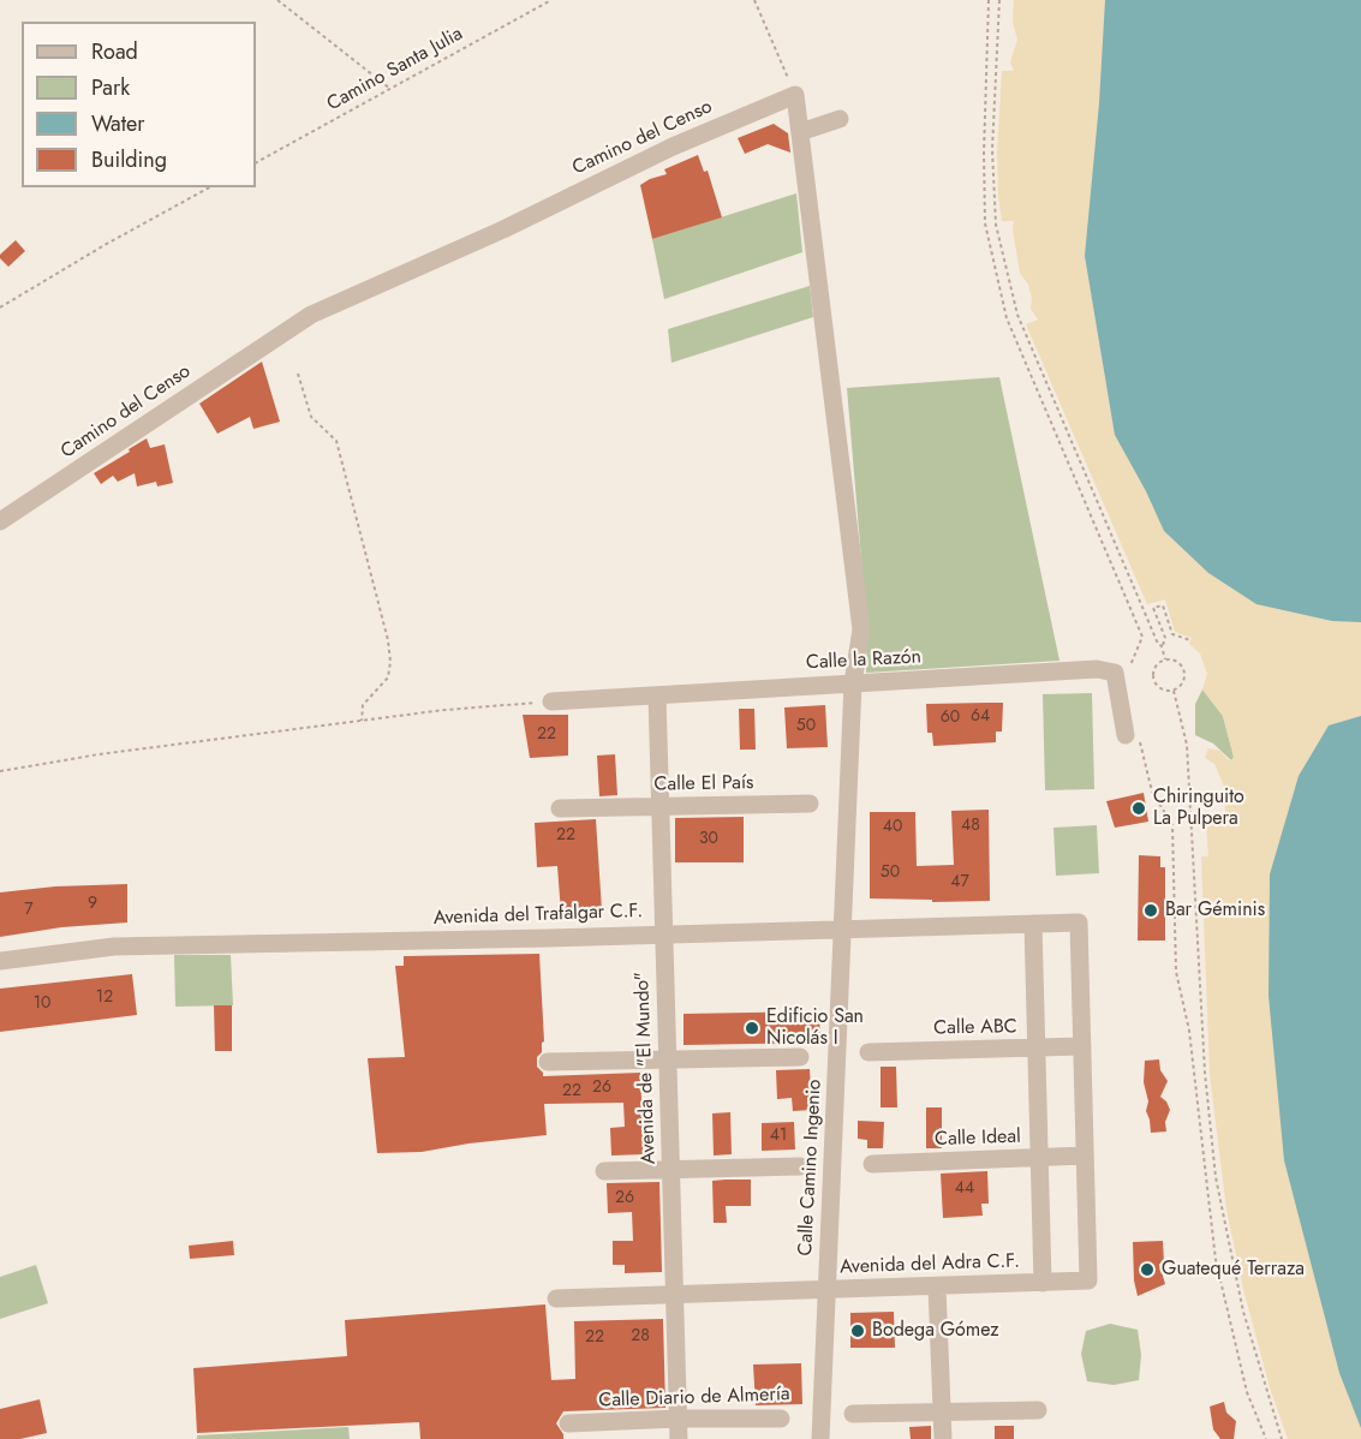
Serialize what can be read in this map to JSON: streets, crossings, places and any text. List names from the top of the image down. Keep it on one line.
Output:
{"streets":{"street":["Camino del Censo","Calle la Razón","Calle El País","Avenida del Trafalgar C.F.","Calle ABC","Avenida de \"El Mundo\"","Calle Ideal","Calle Camino Ingenio","Avenida del Adra C.F.","Calle Diario de Almería"],"path":["Camino Santa Julia"]},"crossings":[["Calle la Razón","Avenida de \"El Mundo\""],["Calle la Razón","Calle Camino Ingenio"],["Calle El País","Avenida de \"El Mundo\""],["Avenida del Trafalgar C.F.","Calle ABC"],["Avenida del Trafalgar C.F.","Avenida de \"El Mundo\""],["Avenida del Trafalgar C.F.","Calle Camino Ingenio"],["Avenida de \"El Mundo\"","Avenida del Adra C.F."],["Avenida de \"El Mundo\"","Calle Diario de Almería"],["Calle Ideal","Avenida del Adra C.F."],["Calle Camino Ingenio","Avenida del Adra C.F."]],"places":["Chiringuito La Pulpera","Bar Géminis","Edificio San Nicolás I","Guatequé Terraza","Bodega Gómez"],"house_numbers":["64","60","50","22","48","40","22","30","50","47","9","7","12","10","26","22","41","44","26","28","22"],"legend":["Road","Park","Water","Building"]}
